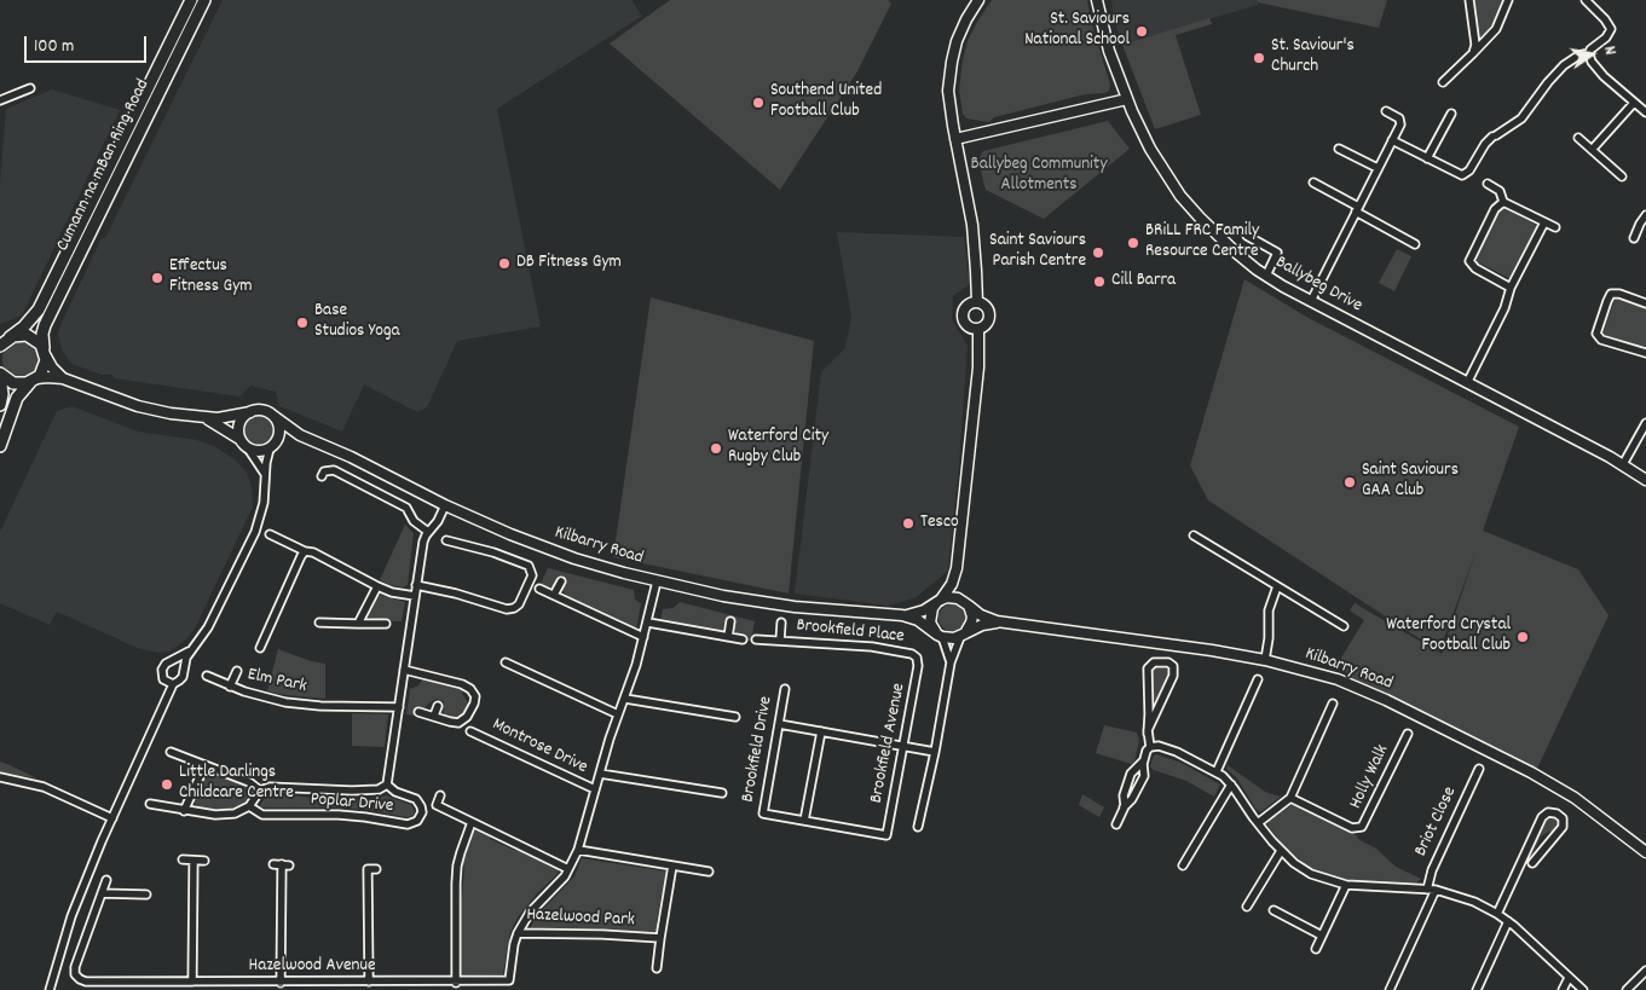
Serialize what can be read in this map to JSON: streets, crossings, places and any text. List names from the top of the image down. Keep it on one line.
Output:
{"streets":{"main road":["Cumann na mBan Ring Road"],"street":["Ballybeg Drive","Kilbarry Road","Brookfield Place","Elm Park","Brookfield Avenue","Montrose Drive","Brookfield Drive","Holly Walk","Poplar Drive","Briot Close","Hazelwood Park","Hazelwood Avenue"]},"crossings":[["Kilbarry Road","Hazelwood Park"],["Brookfield Place","Brookfield Avenue"],["Brookfield Avenue","Brookfield Drive"],["Montrose Drive","Hazelwood Park"],["Hazelwood Park","Hazelwood Avenue"]],"parks":["Ballybeg Community Allotments"],"places":["St. Saviours National School","St. Saviour's Church","Southend United Football Club","BRiLL FRC Family Resource Centre","Saint Saviours Parish Centre","DB Fitness Gym","Effectus Fitness Gym","Cill Barra","Base Studios Yoga","Waterford City Rugby Club","Saint Saviours GAA Club","Tesco","Waterford Crystal Football Club","Little Darlings Childcare Centre"],"scale_bar":"100 m","north":"right"}
